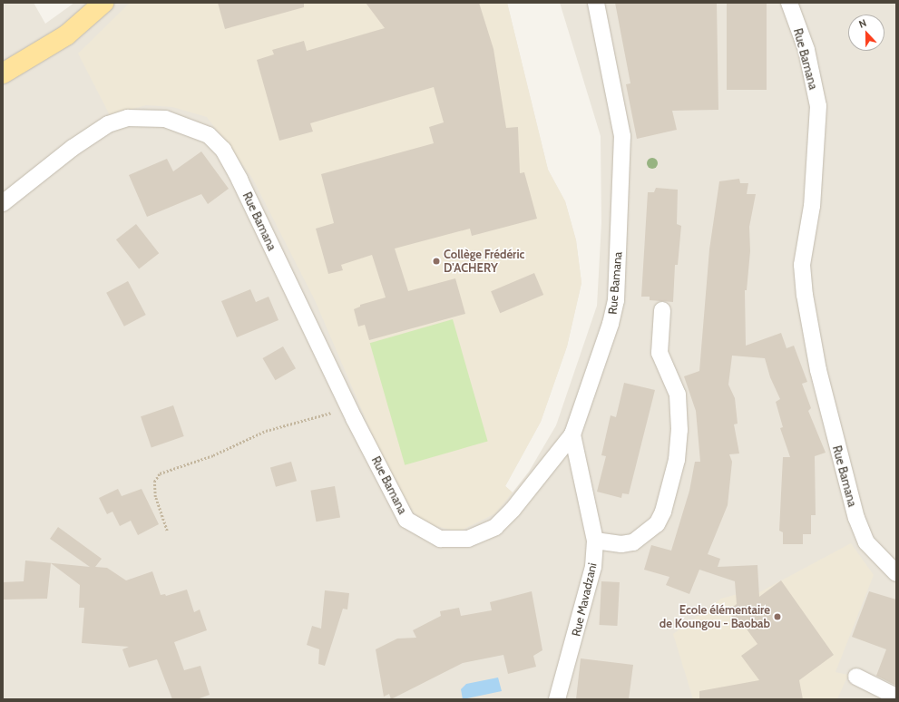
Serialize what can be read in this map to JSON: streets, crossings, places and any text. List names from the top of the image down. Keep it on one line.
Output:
{"streets":{"street":["Rue Bamana","Rue Mavadzani"]},"crossings":[["Rue Bamana","Rue Mavadzani"]],"places":["Collège Frédéric D'ACHERY","Ecole élémentaire de Koungou - Baobab"],"north":"top"}
